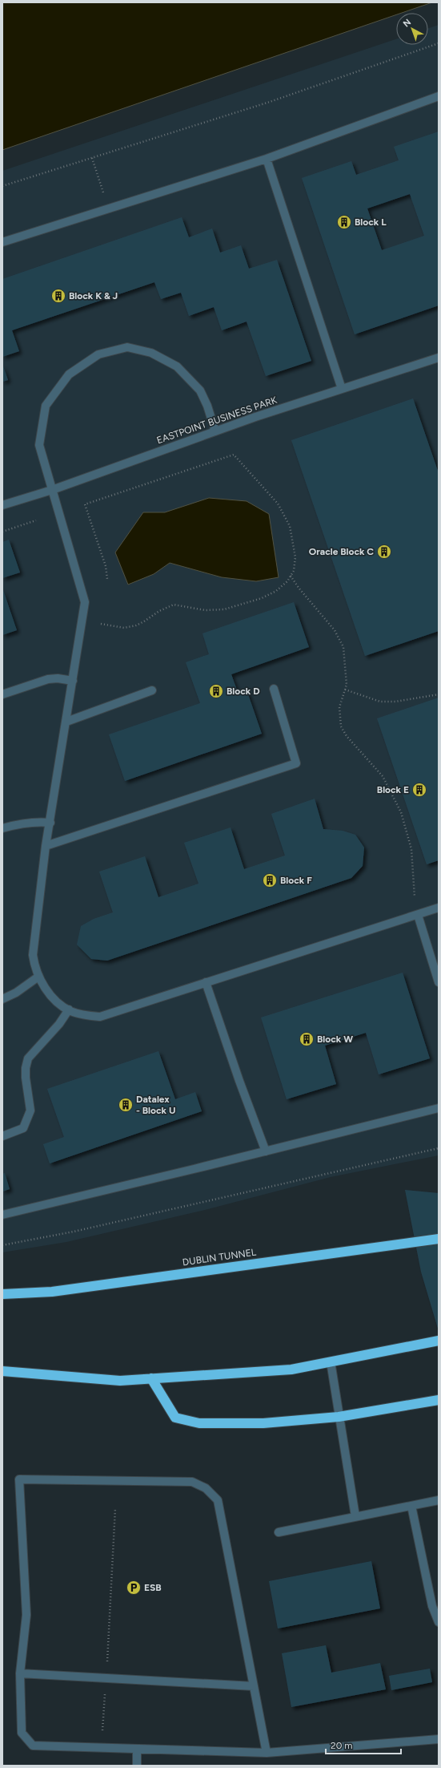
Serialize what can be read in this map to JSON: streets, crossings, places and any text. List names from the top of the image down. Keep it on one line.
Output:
{"streets":{"highway":["DUBLIN TUNNEL"],"lane":["EASTPOINT BUSINESS PARK"]},"places":{"building":["Block L","Block K & J","Oracle Block C","Block D","Block E","Block F","Block W","Datalex - Block U"],"parking":["ESB"]},"scale_bar":"20 m","north":"top left"}
